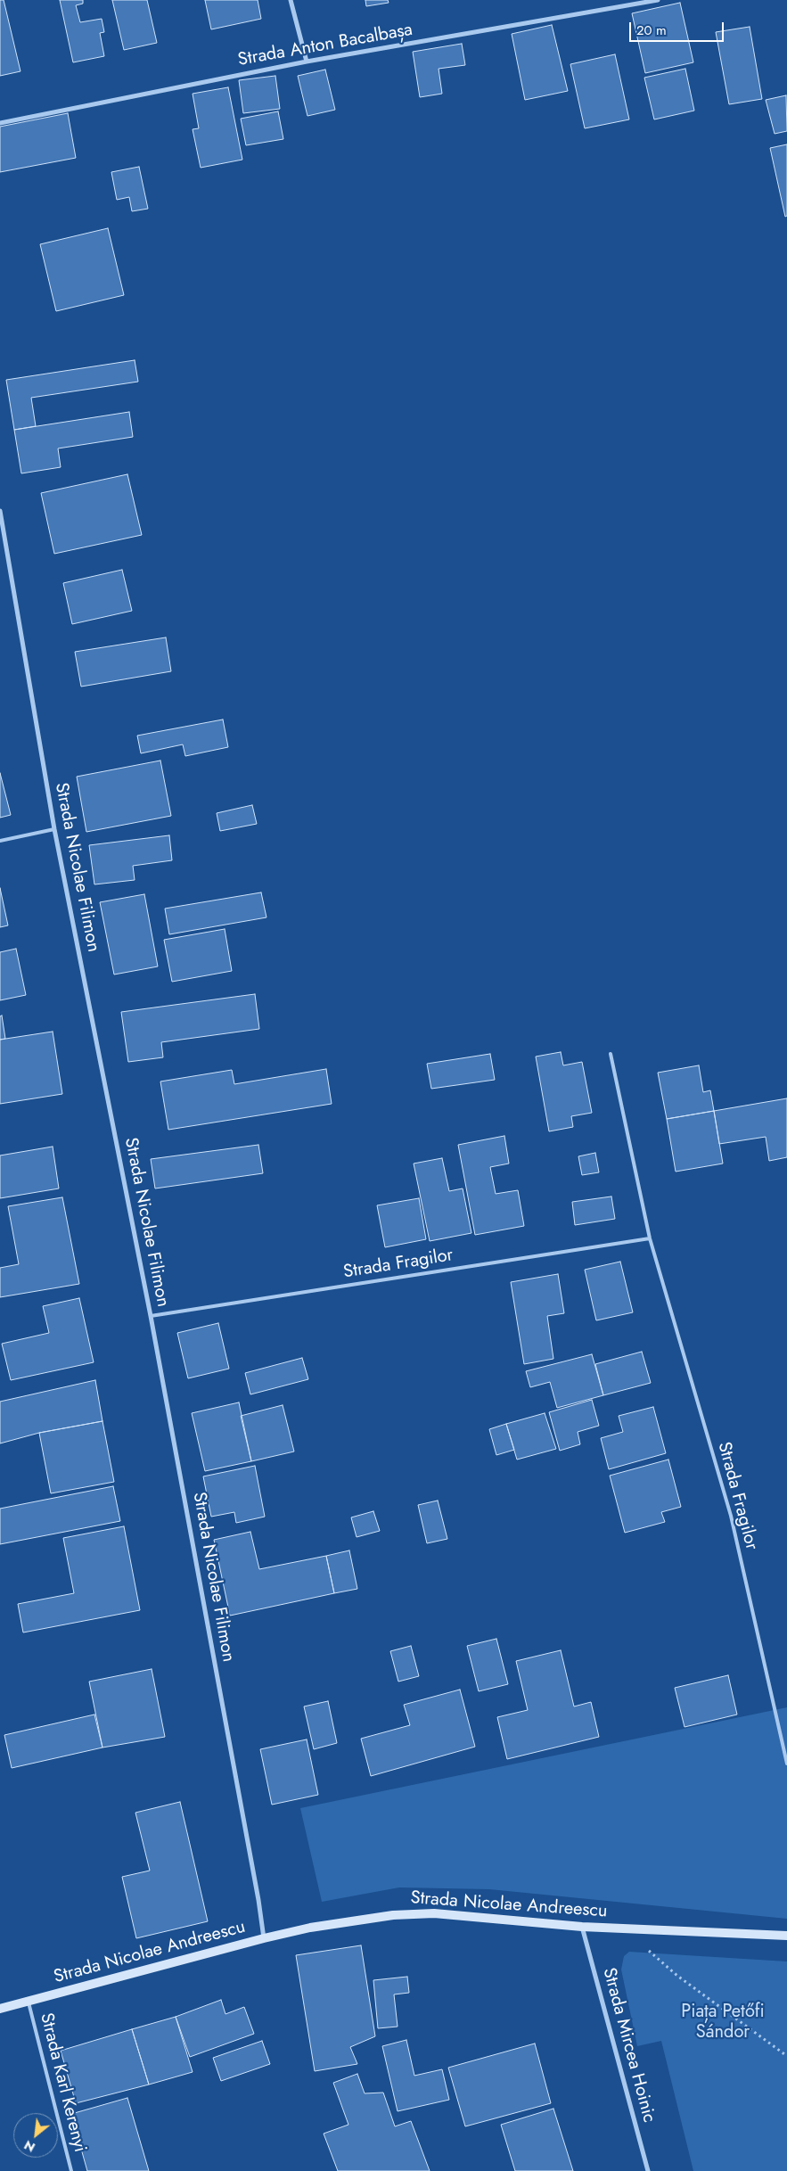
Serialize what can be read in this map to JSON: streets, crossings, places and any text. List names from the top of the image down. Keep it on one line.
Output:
{"streets":{"main road":["Strada Nicolae Andreescu"],"street":["Strada Anton Bacalbașa","Strada Nicolae Filimon","Strada Mircea Hoinic"],"lane":["Strada Fragilor","Strada Karl Kerenyi"]},"crossings":[["Strada Nicolae Filimon","Strada Fragilor"],["Strada Nicolae Filimon","Strada Nicolae Andreescu"],["Strada Nicolae Andreescu","Strada Mircea Hoinic"],["Strada Nicolae Andreescu","Strada Karl Kerenyi"]],"parks":["Piața Petőfi Sándor"],"scale_bar":"20 m","north":"bottom left"}
